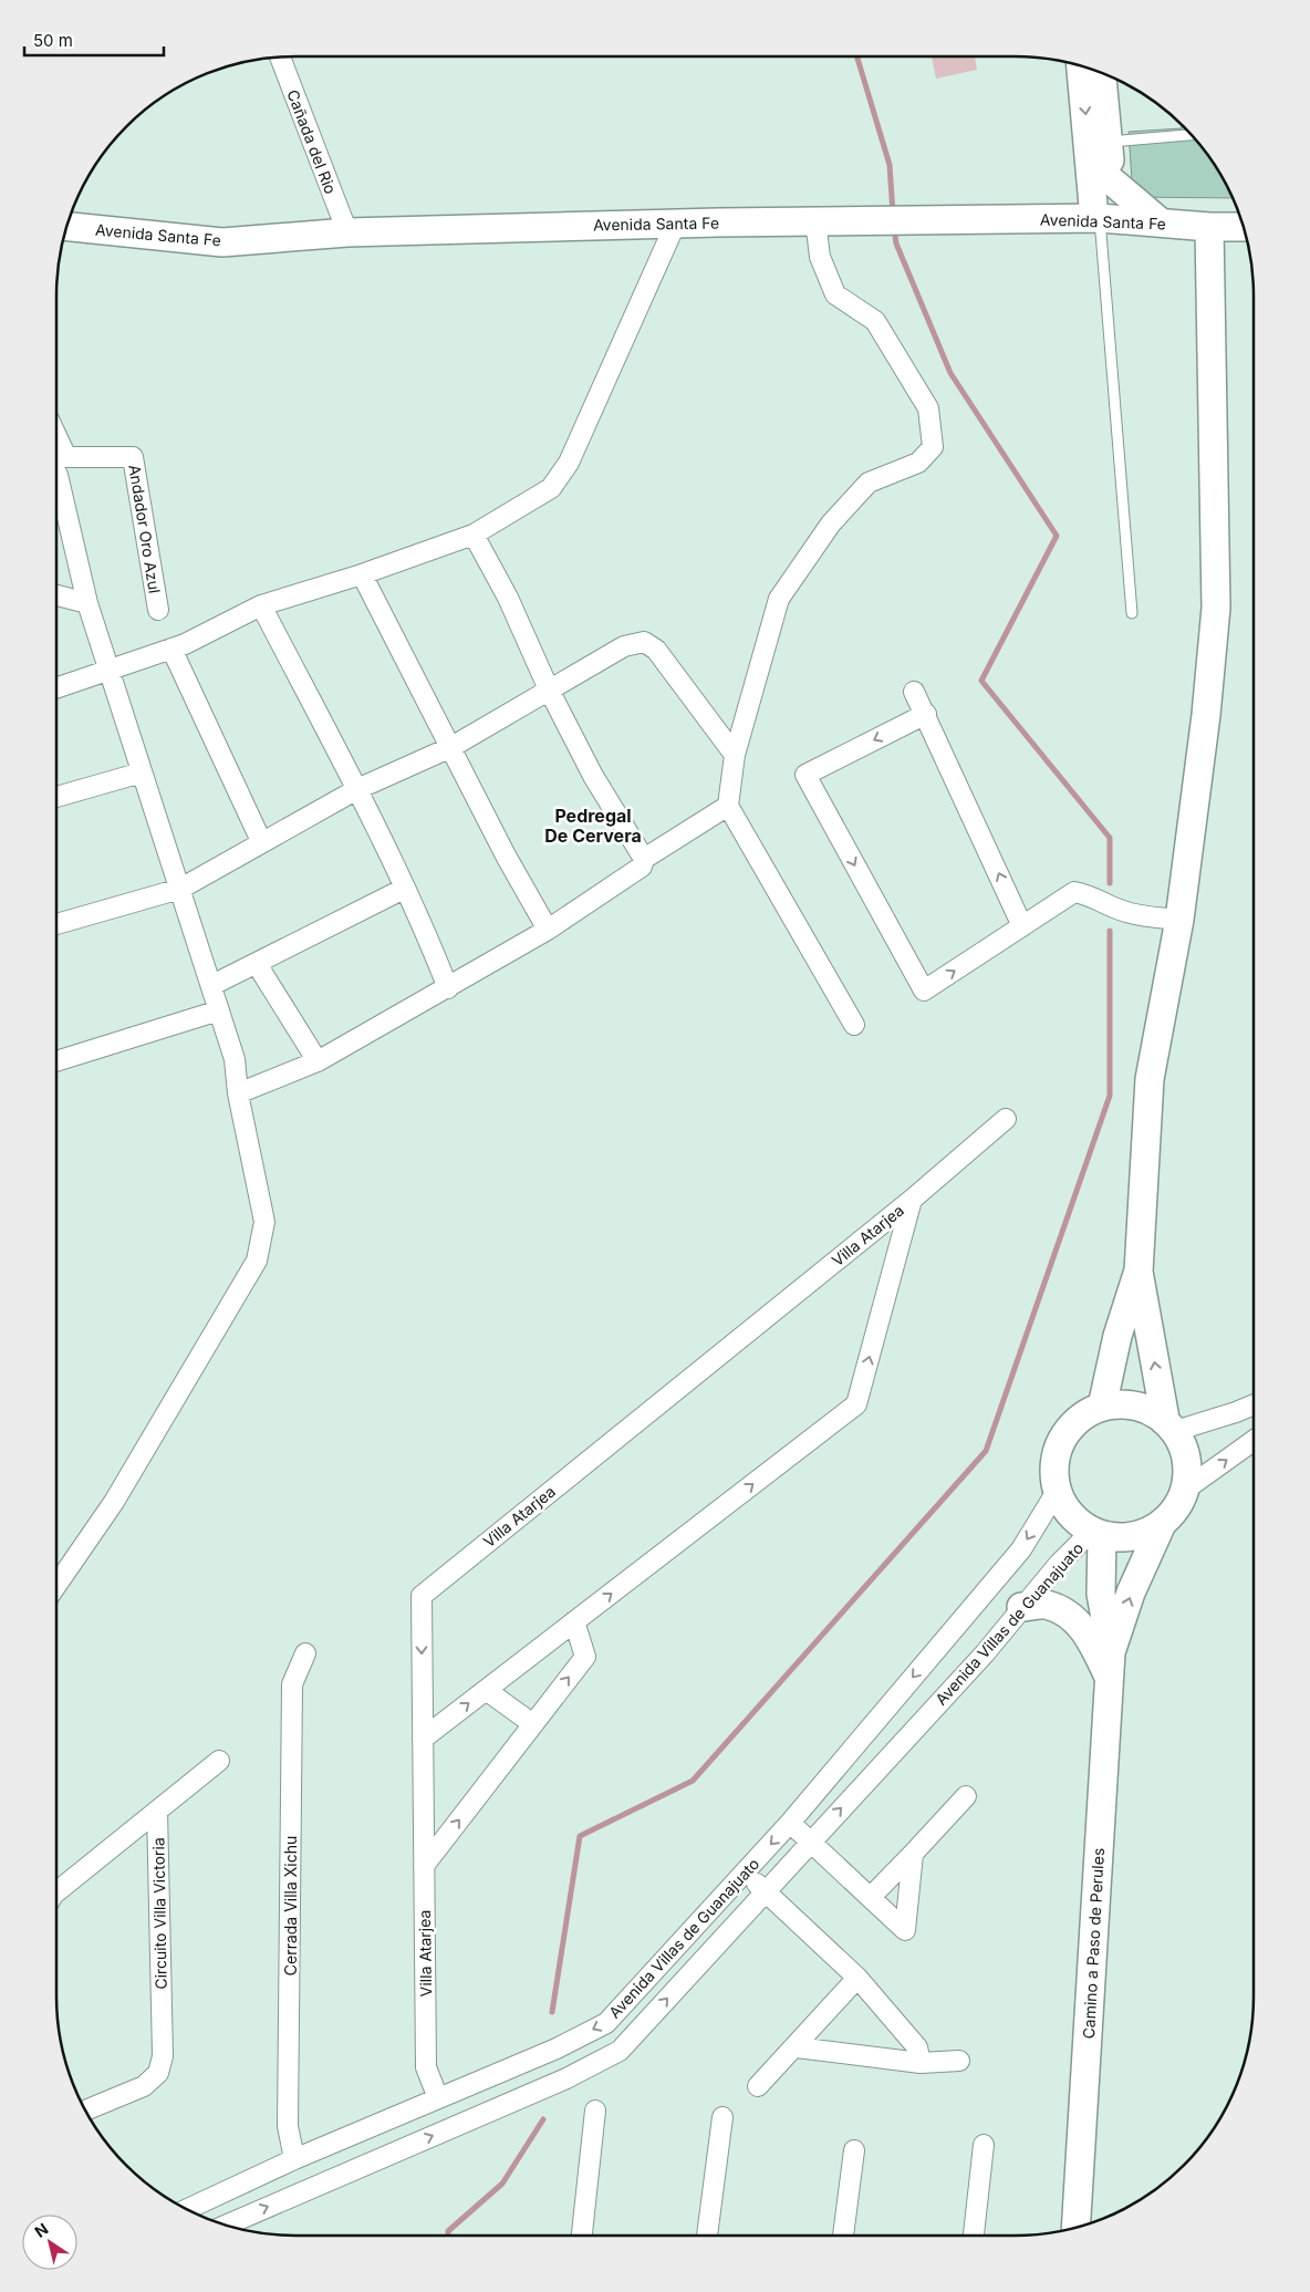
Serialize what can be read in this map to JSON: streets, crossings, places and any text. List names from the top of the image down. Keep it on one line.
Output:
{"streets":{"street":["Cañada del Rio","Avenida Santa Fe","Andador Oro Azul","Villa Atarjea","Avenida Villas de Guanajuato","Cerrada Villa Xichu","Circuito Villa Victoria","Camino a Paso de Perules"]},"crossings":[["Cañada del Rio","Avenida Santa Fe"],["Villa Atarjea","Avenida Villas de Guanajuato"],["Avenida Villas de Guanajuato","Cerrada Villa Xichu"],["Avenida Villas de Guanajuato","Camino a Paso de Perules"]],"districts":["Pedregal De Cervera"],"scale_bar":"50 m","north":"top left"}
